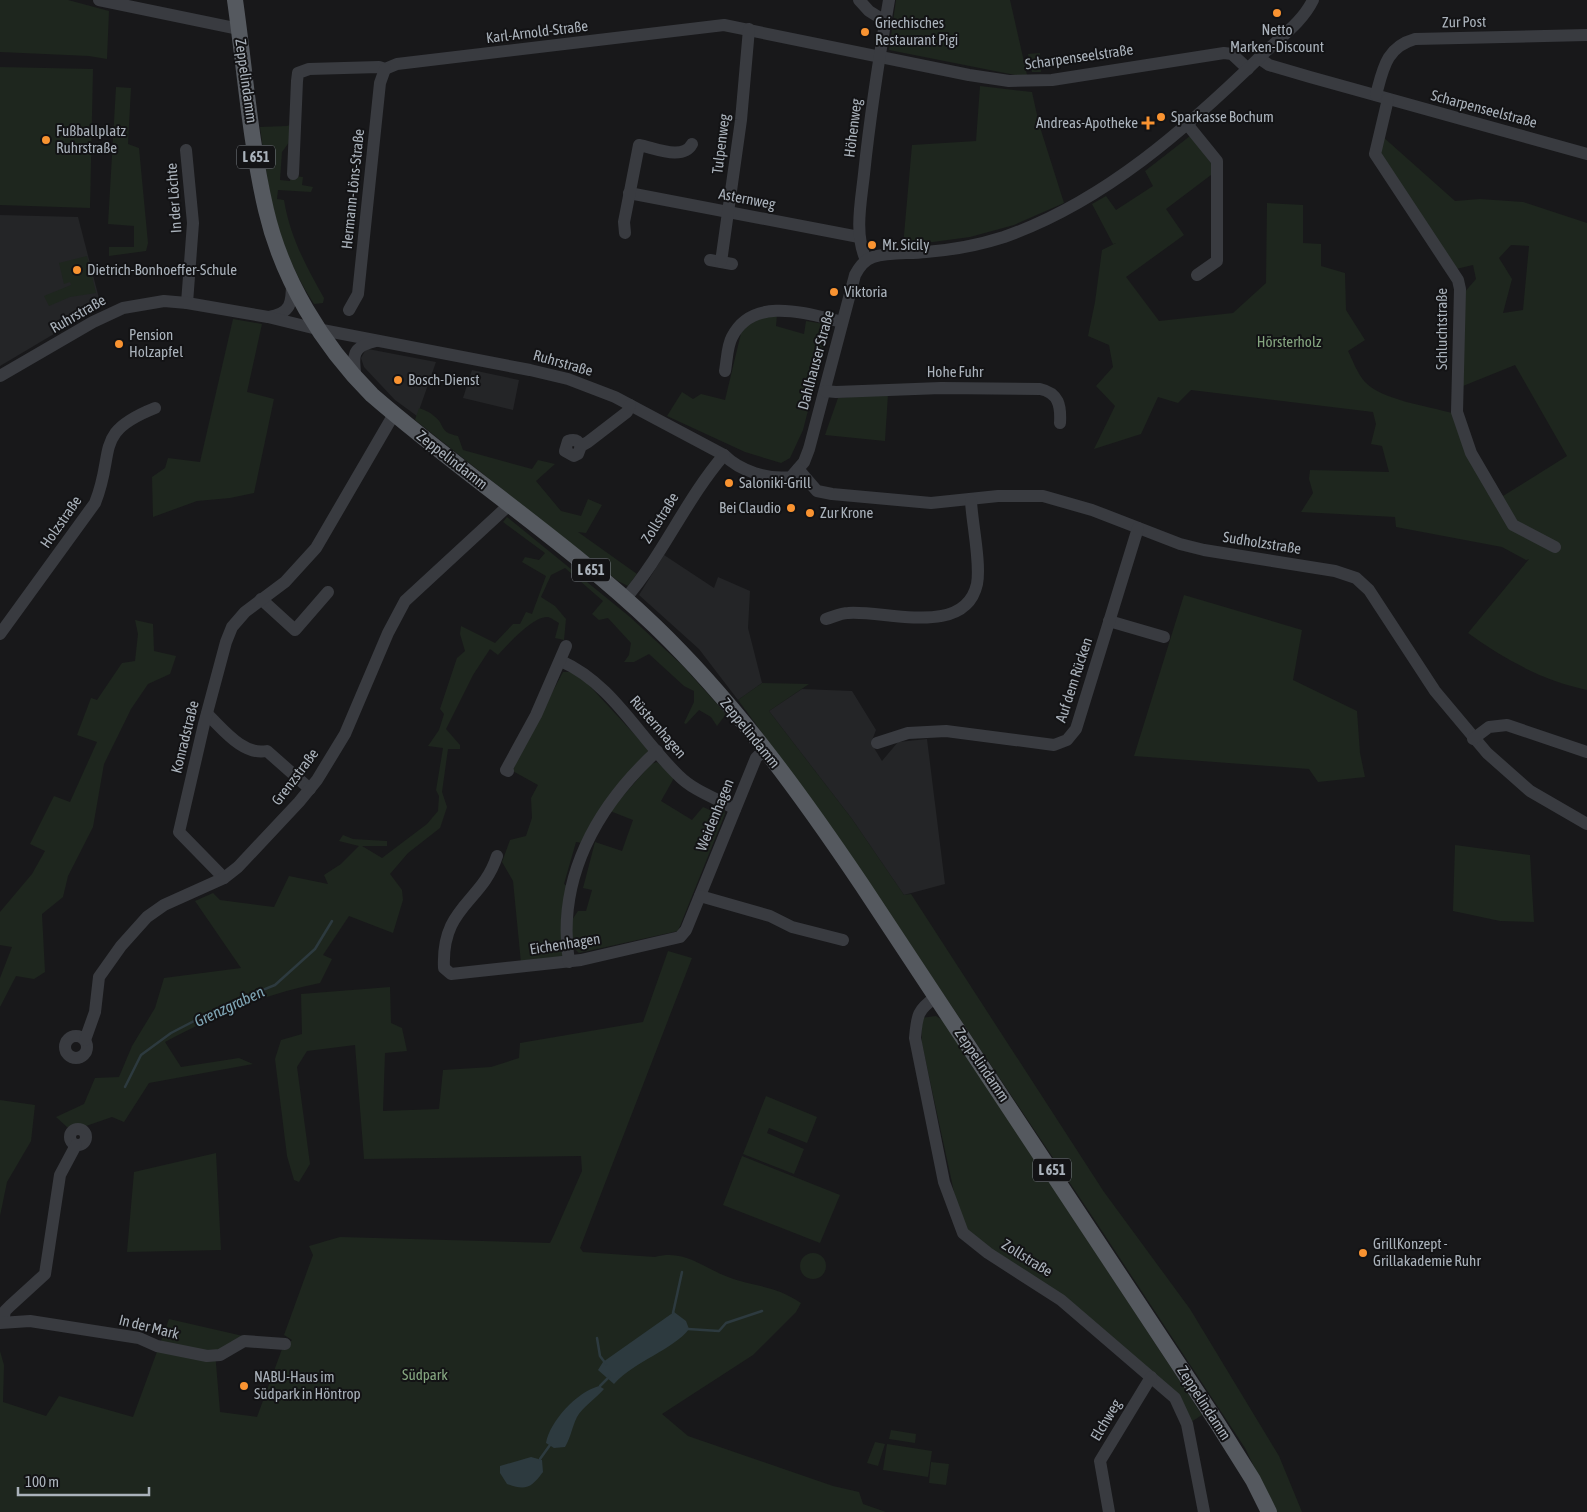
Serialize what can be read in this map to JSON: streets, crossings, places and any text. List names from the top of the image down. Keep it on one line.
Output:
{"streets":{"main road":["Zeppelindamm","L 651"],"street":["Zur Post","Karl-Arnold-Straße","Scharpenseelstraße","Höhenweg","Tulpenweg","Hermann-Löns-Straße","In der Löchte","Asternweg","Ruhrstraße","Schluchtstraße","Dahlhauser Straße","Hohe Fuhr","Zollstraße","Holzstraße","Sudholzstraße","Auf dem Rücken","Rüsternhagen","Konradstraße","Grenzstraße","Weidenhagen","Eichenhagen","In der Mark","Elchweg"]},"crossings":[["Zur Post","Scharpenseelstraße"],["Zur Post","Schluchtstraße"],["Karl-Arnold-Straße","Scharpenseelstraße"],["Karl-Arnold-Straße","Höhenweg"],["Karl-Arnold-Straße","Tulpenweg"],["Karl-Arnold-Straße","Hermann-Löns-Straße"],["Scharpenseelstraße","Höhenweg"],["Scharpenseelstraße","Schluchtstraße"],["Zeppelindamm","Ruhrstraße"],["Zeppelindamm","Zollstraße"],["Zeppelindamm","Konradstraße"],["Zeppelindamm","Grenzstraße"],["Zeppelindamm","Weidenhagen"],["Höhenweg","Asternweg"],["Höhenweg","Dahlhauser Straße"],["Tulpenweg","Asternweg"],["In der Löchte","Ruhrstraße"],["Ruhrstraße","Dahlhauser Straße"],["Ruhrstraße","Zollstraße"],["Ruhrstraße","Sudholzstraße"],["Dahlhauser Straße","Hohe Fuhr"],["Dahlhauser Straße","Sudholzstraße"],["Zollstraße","Elchweg"],["Sudholzstraße","Auf dem Rücken"],["Rüsternhagen","Weidenhagen"],["Konradstraße","Grenzstraße"],["Weidenhagen","Eichenhagen"]],"water":["Grenzgraben"],"parks":["Hörsterholz","Südpark"],"places":{"other":["Netto Marken-Discount","Griechisches Restaurant Pigi","Sparkasse Bochum","Fußballplatz Ruhrstraße","Mr. Sicily","Dietrich-Bonhoeffer-Schule","Viktoria","Pension Holzapfel","Bosch-Dienst","Saloniki-Grill","Bei Claudio","Zur Krone","GrillKonzept - Grillakademie Ruhr","NABU-Haus im Südpark in Höntrop"],"health":["Andreas-Apotheke"]},"scale_bar":"100 m"}
